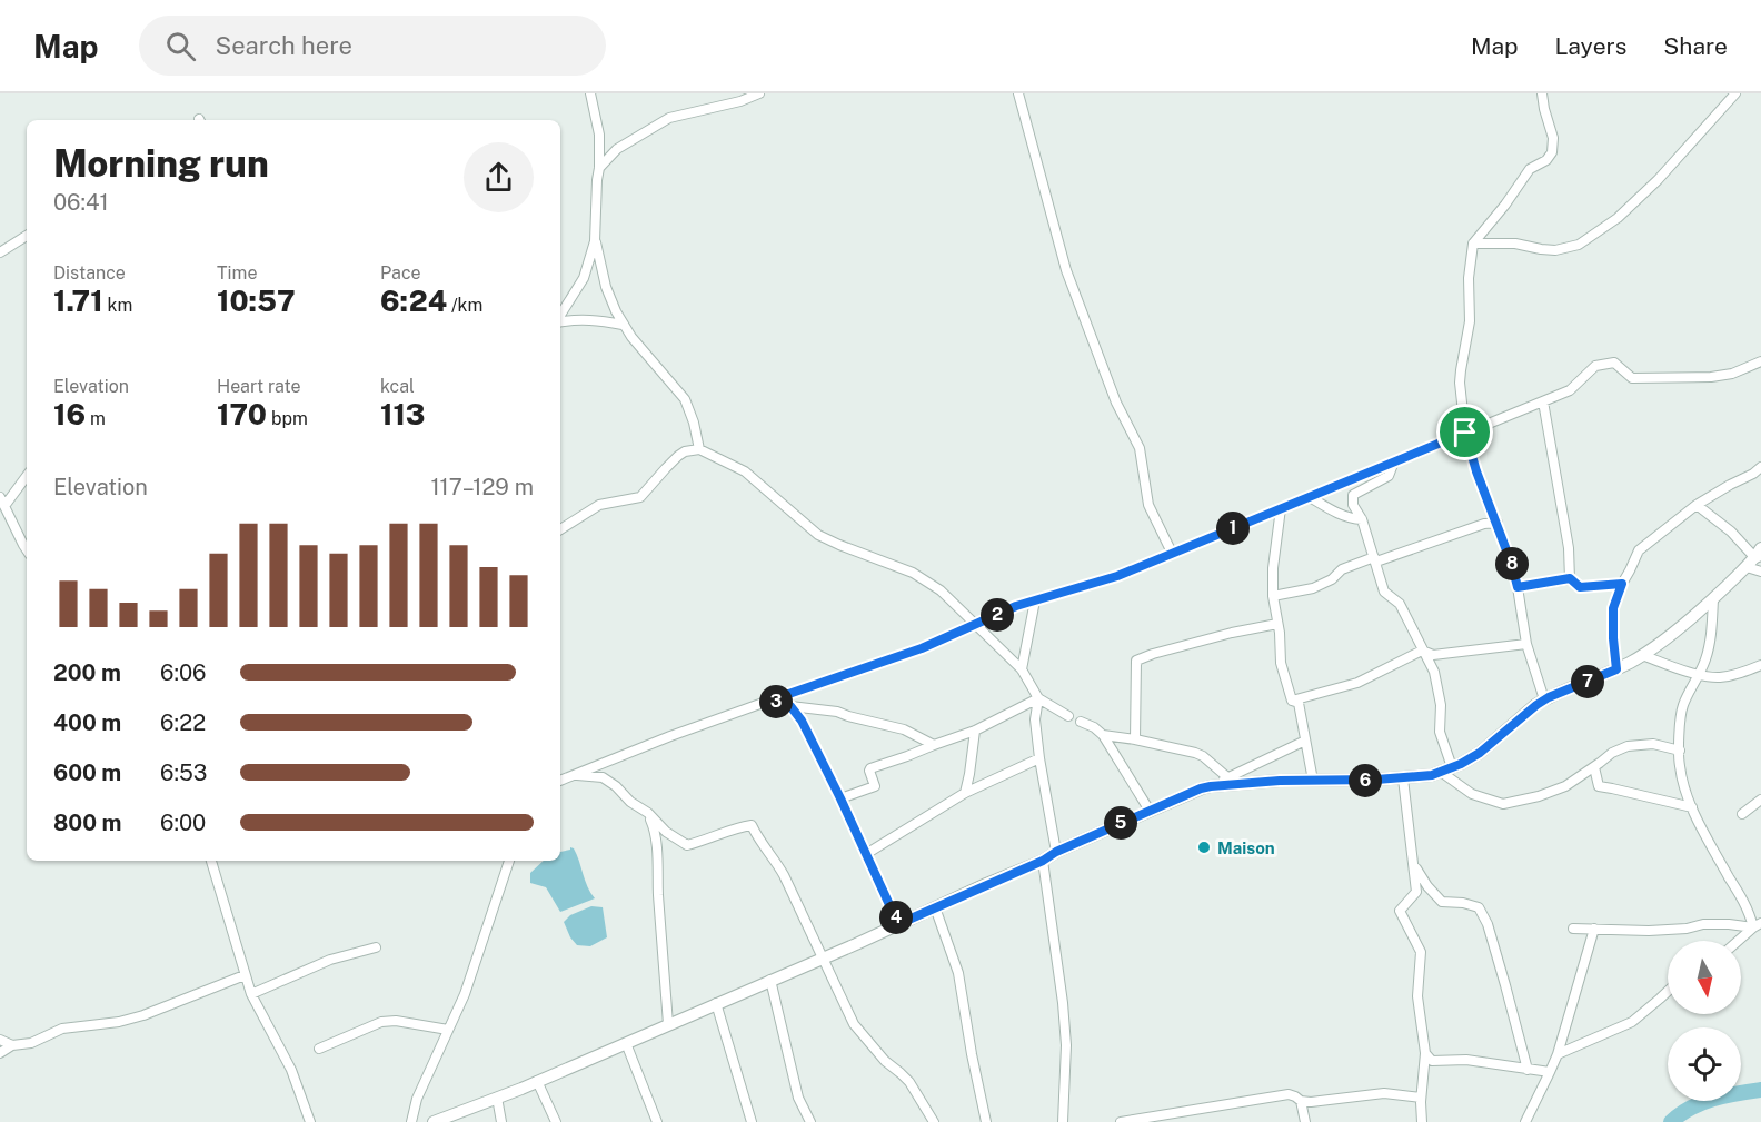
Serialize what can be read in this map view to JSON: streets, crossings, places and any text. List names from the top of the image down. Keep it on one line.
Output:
{"places":["Maison"],"north":"bottom","page":{"header":"Map","search":"Search here","nav":["Map","Layers","Share"],"heading":["Morning run","06:41"],"stats":[["Distance","1.71 km"],["Time","10:57"],["Pace","6:24 /km"],["Elevation","16 m"],["Heart rate","170 bpm"],["kcal","113"]],"chart":["Elevation","117–129 m"],"pins":["1","8","2","7","3","6","5","4"],"list":[{"name":"200 m","note":"6:06"},{"name":"400 m","note":"6:22"},{"name":"600 m","note":"6:53"},{"name":"800 m","note":"6:00"}]}}
